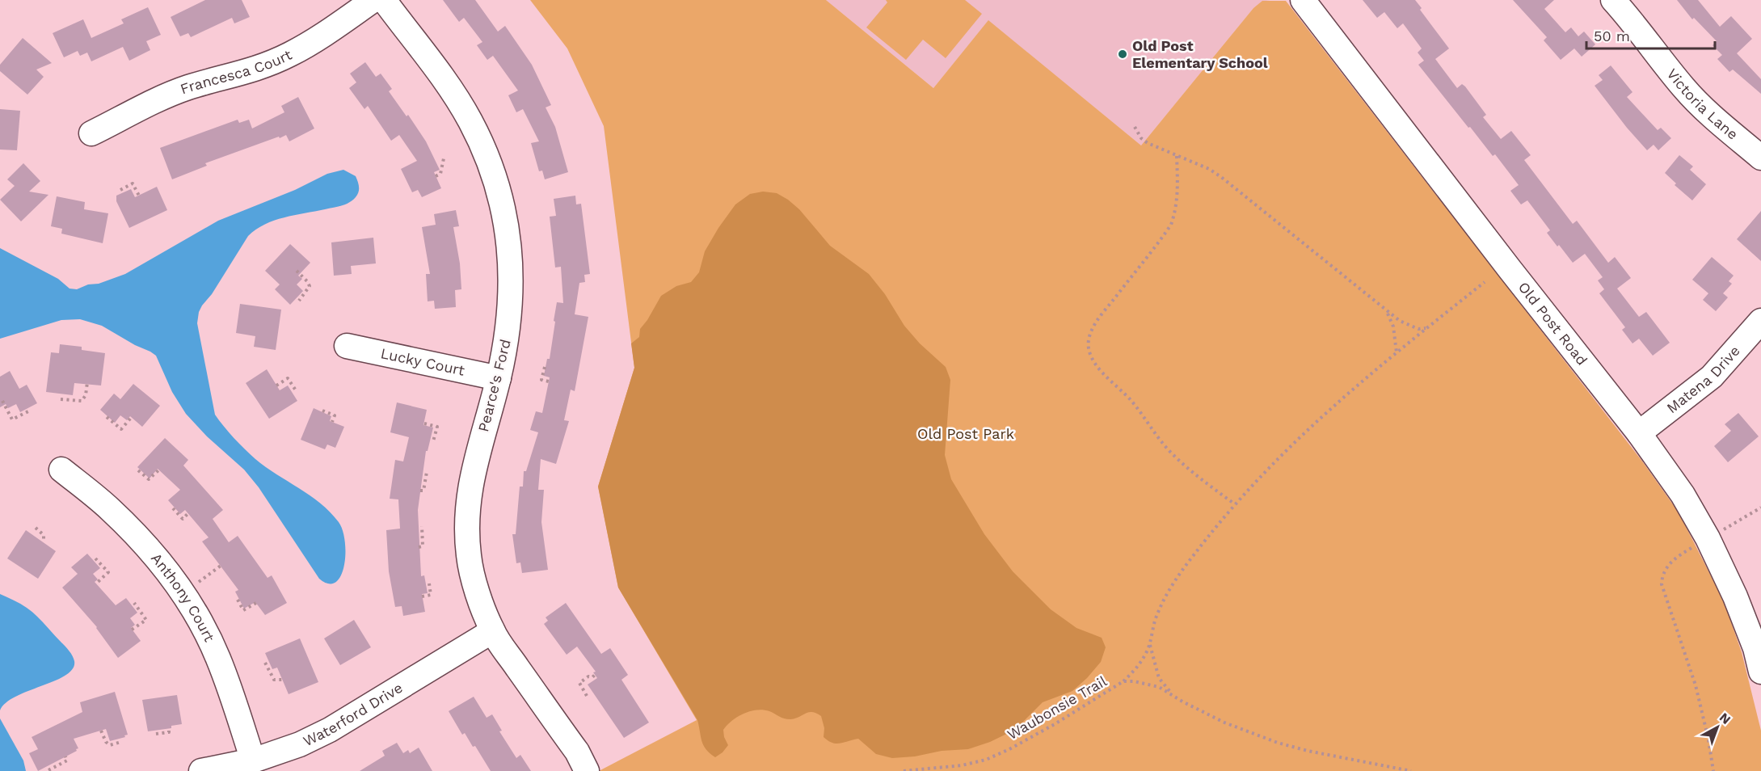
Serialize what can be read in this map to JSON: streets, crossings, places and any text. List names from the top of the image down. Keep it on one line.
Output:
{"streets":{"street":["Francesca Court","Victoria Lane","Old Post Road","Lucky Court","Matena Drive","Pearce's Ford","Anthony Court","Waterford Drive"],"path":["Waubonsie Trail"]},"crossings":[["Old Post Road","Matena Drive"],["Lucky Court","Pearce's Ford"],["Pearce's Ford","Waterford Drive"],["Anthony Court","Waterford Drive"]],"parks":["Old Post Park"],"places":["Old Post Elementary School"],"scale_bar":"50 m","north":"top right"}
